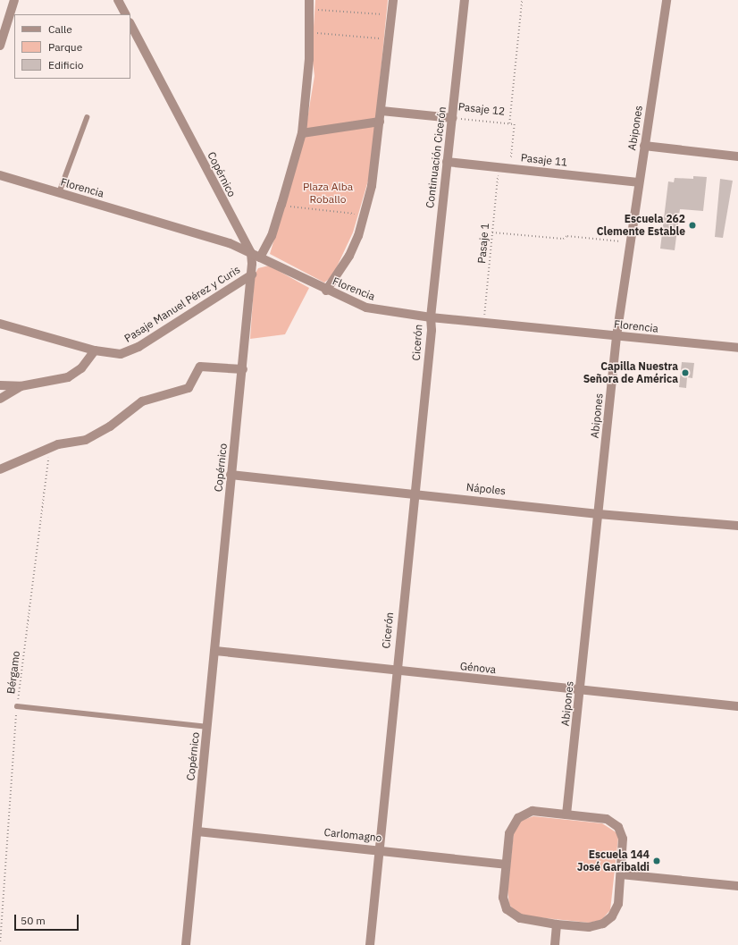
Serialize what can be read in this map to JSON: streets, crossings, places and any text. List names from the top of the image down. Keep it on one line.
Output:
{"streets":{"street":["Pasaje 12","Abipones","Continuación Cicerón","Pasaje 11","Copérnico","Florencia","Pasaje Manuel Pérez y Curis","Cicerón","Nápoles","Génova","Carlomagno"],"path":["Pasaje 1","Bérgamo"]},"crossings":[["Pasaje 12","Continuación Cicerón"],["Pasaje 12","Pasaje 11"],["Abipones","Pasaje 11"],["Abipones","Florencia"],["Abipones","Nápoles"],["Abipones","Génova"],["Continuación Cicerón","Pasaje 11"],["Continuación Cicerón","Florencia"],["Continuación Cicerón","Cicerón"],["Pasaje 11","Pasaje 1"],["Copérnico","Florencia"],["Copérnico","Pasaje Manuel Pérez y Curis"],["Copérnico","Nápoles"],["Copérnico","Génova"],["Copérnico","Carlomagno"],["Florencia","Pasaje 1"],["Florencia","Cicerón"],["Cicerón","Nápoles"],["Cicerón","Génova"],["Cicerón","Carlomagno"]],"parks":["Plaza Alba Roballo"],"places":["Escuela 262 Clemente Estable","Capilla Nuestra Señora de América","Escuela 144 José Garibaldi"],"legend":["Calle","Parque","Edificio"],"scale_bar":"50 m"}
